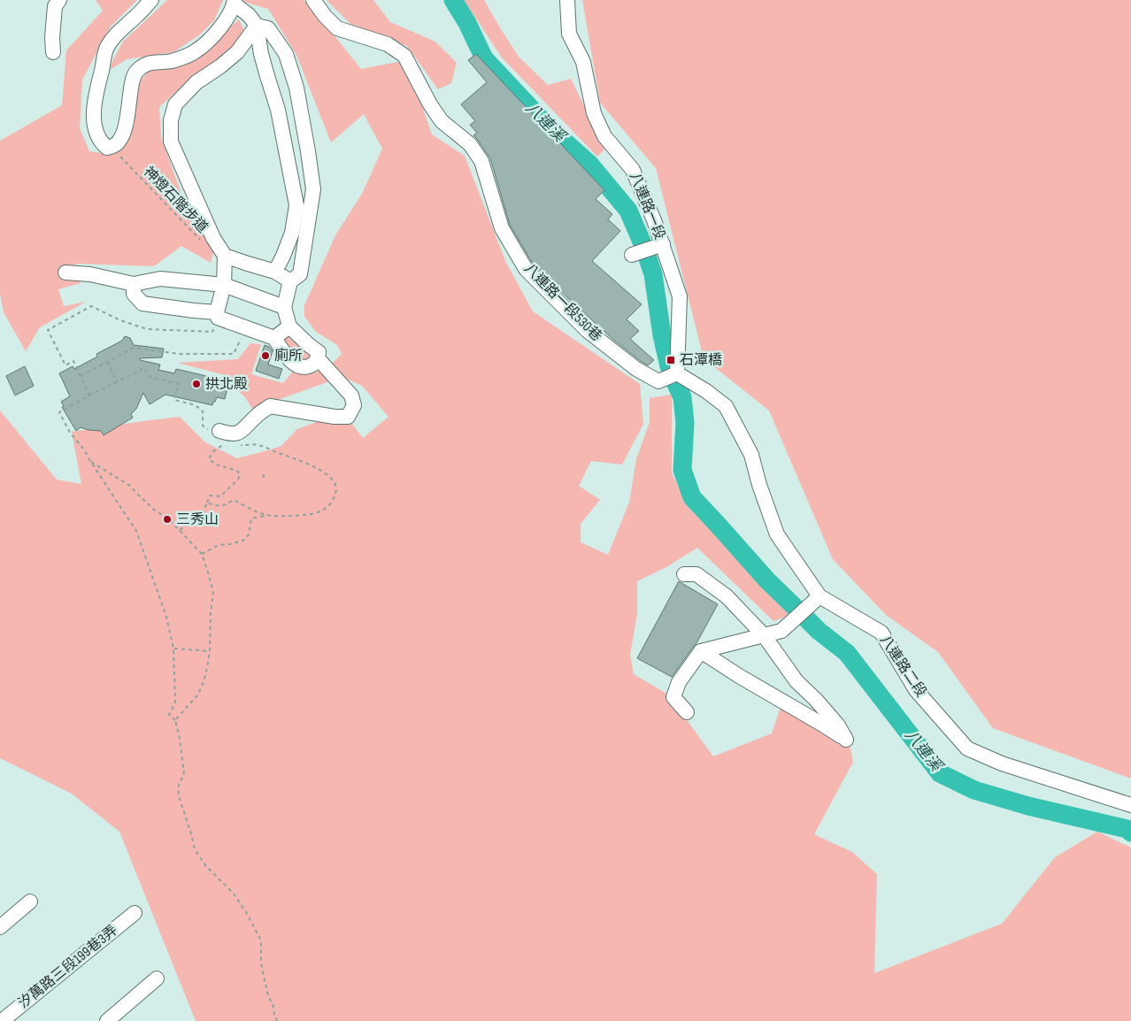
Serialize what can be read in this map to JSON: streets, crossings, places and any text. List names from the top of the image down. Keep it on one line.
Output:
{"streets":{"street":["八連路一段","八連路一段530巷","八連路二段","汐萬路三段199巷3弄"],"path":["神燈石階步道"]},"crossings":[["八連路一段","八連路一段530巷"],["八連路一段","八連路二段"],["八連路一段530巷","八連路二段"]],"water":["八連溪"],"places":{"other":["廁所","拱北殿","三秀山"],"transit":["石潭橋"]}}
